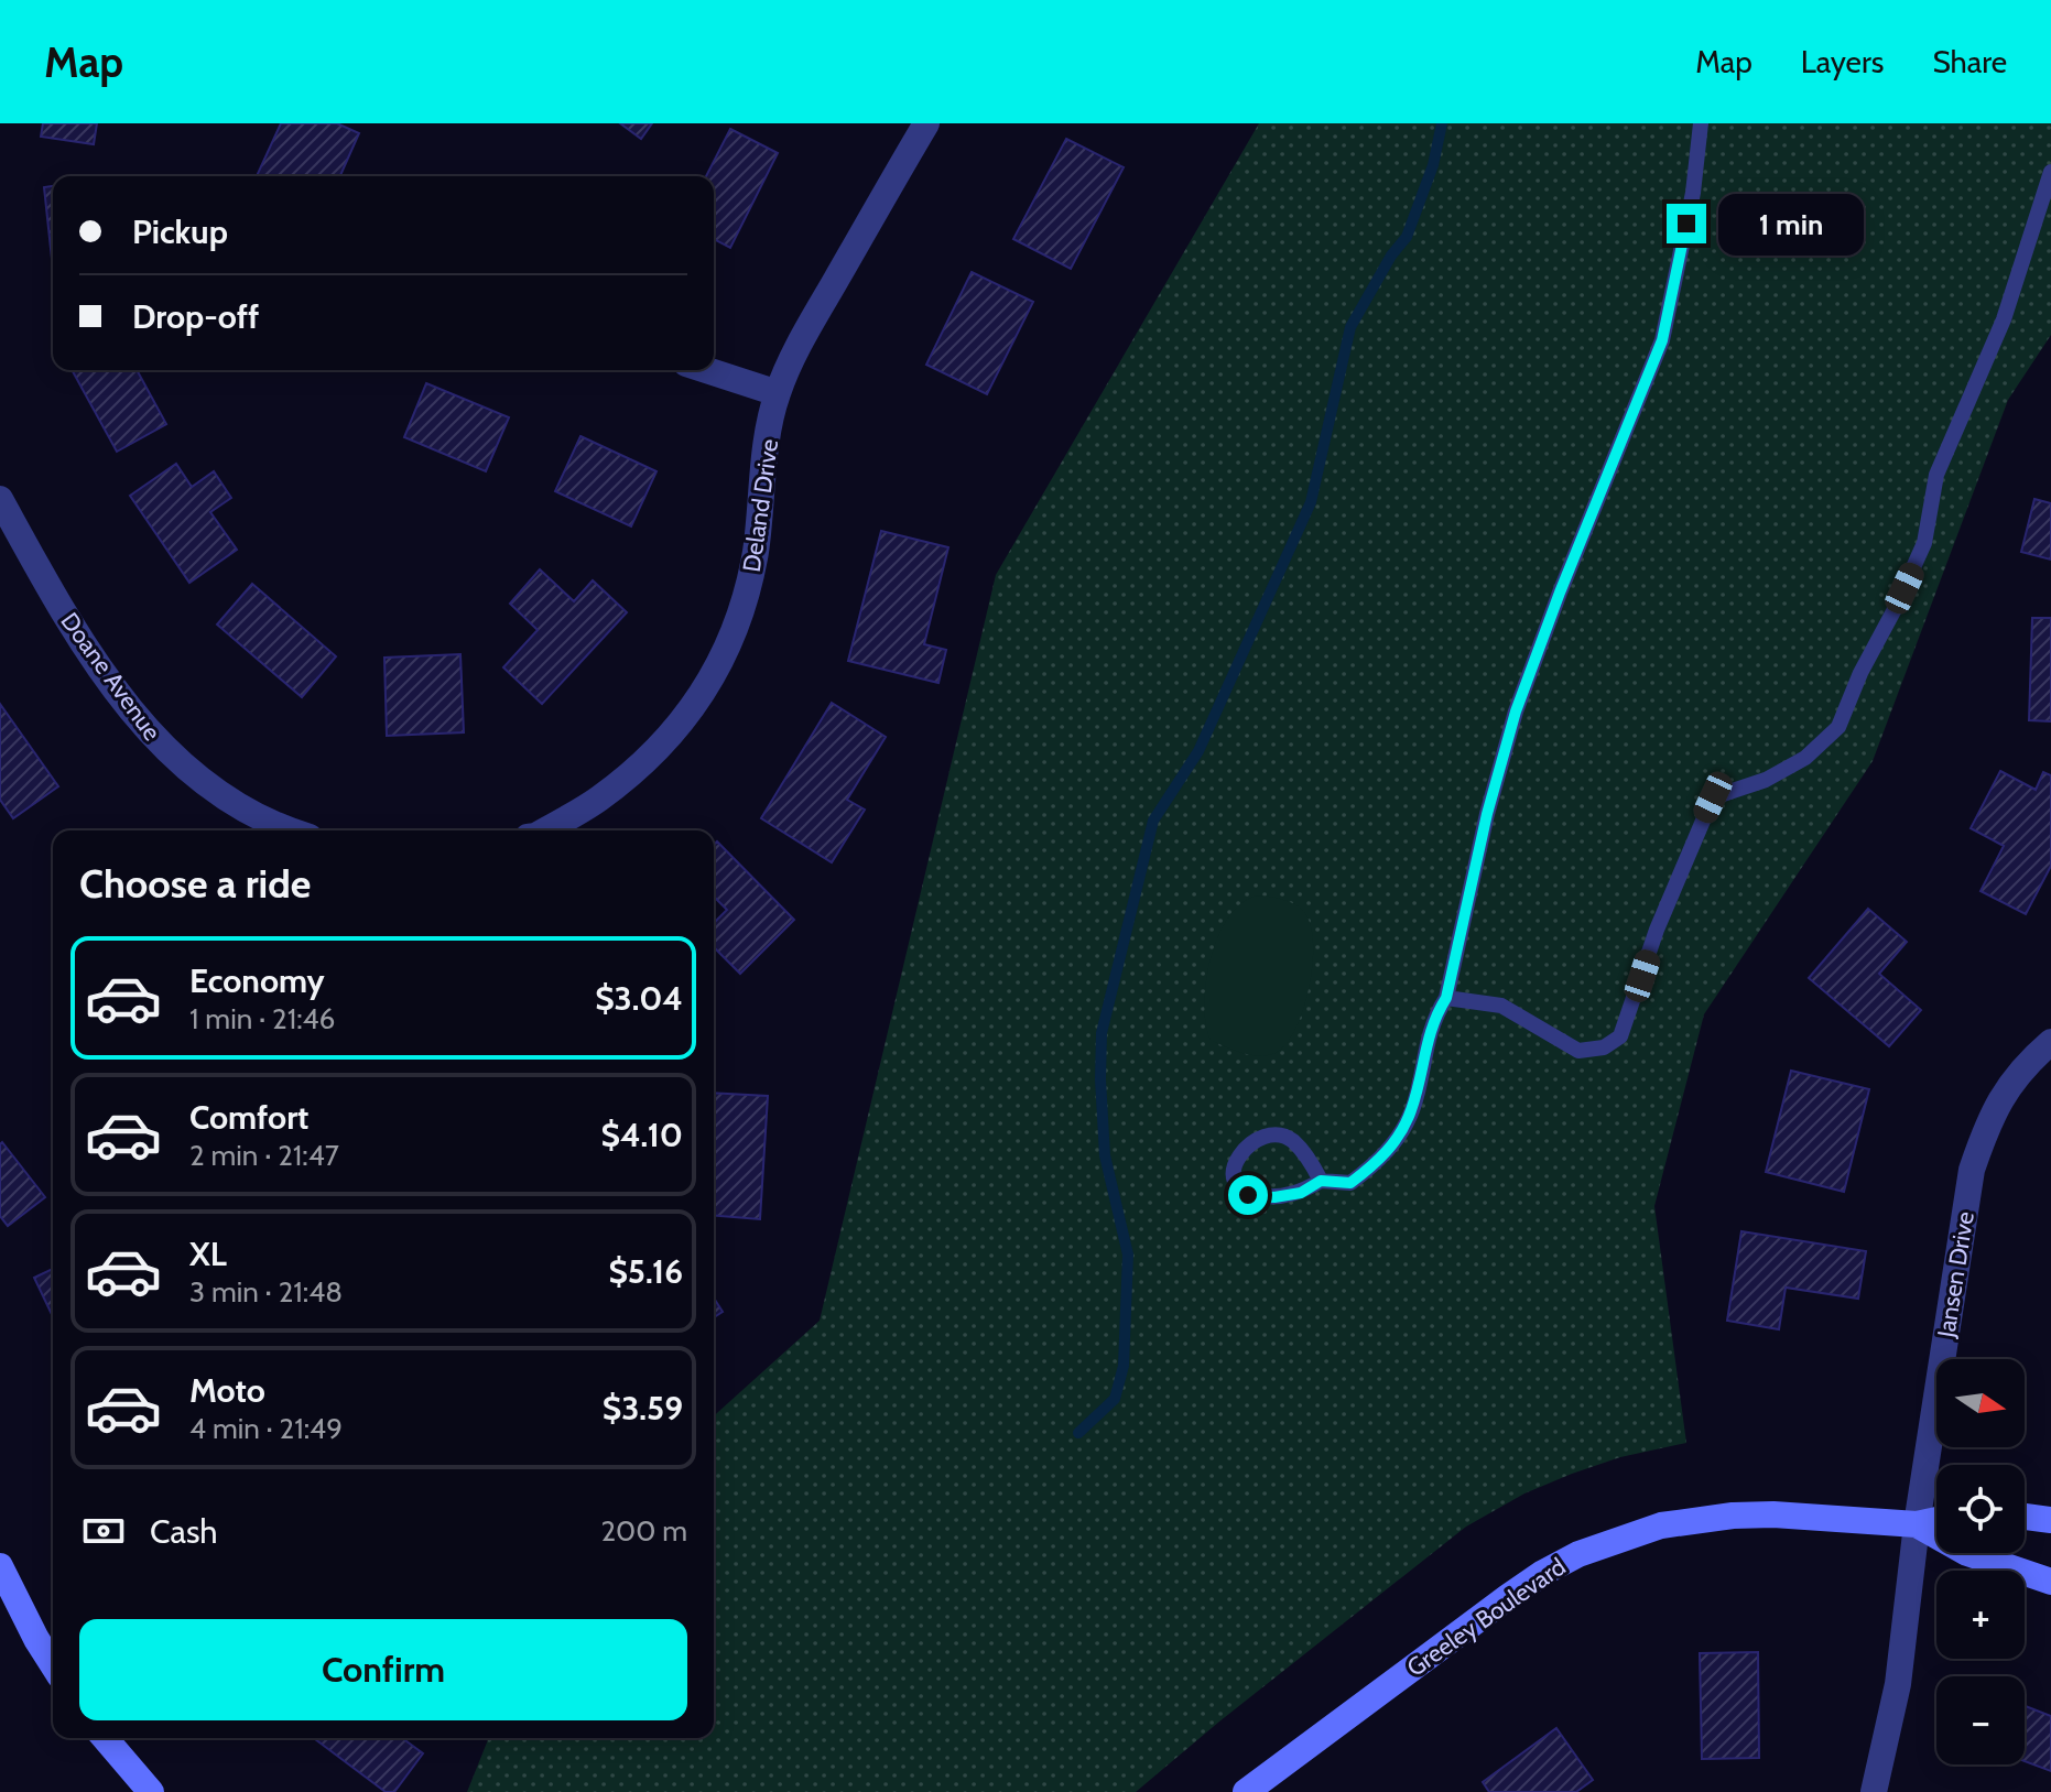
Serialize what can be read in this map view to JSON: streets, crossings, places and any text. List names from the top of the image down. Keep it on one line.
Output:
{"streets":{"street":["Deland Drive","Doane Avenue","Jansen Drive","Greeley Boulevard"]},"crossings":[["Jansen Drive","Greeley Boulevard"]],"north":"right","page":{"header":"Map","nav":["Map","Layers","Share"],"banner":["Pickup","Drop-off"],"bubble":"1 min","heading":"Choose a ride","list":[{"name":"Economy","note":"1 min · 21:46","value":"$3.04"},{"name":"Comfort","note":"2 min · 21:47","value":"$4.10"},{"name":"XL","note":"3 min · 21:48","value":"$5.16"},{"name":"Moto","note":"4 min · 21:49","value":"$3.59"}],"map_buttons":["+","−"],"pay":["Cash","200 m"],"buttons":"Confirm"}}
